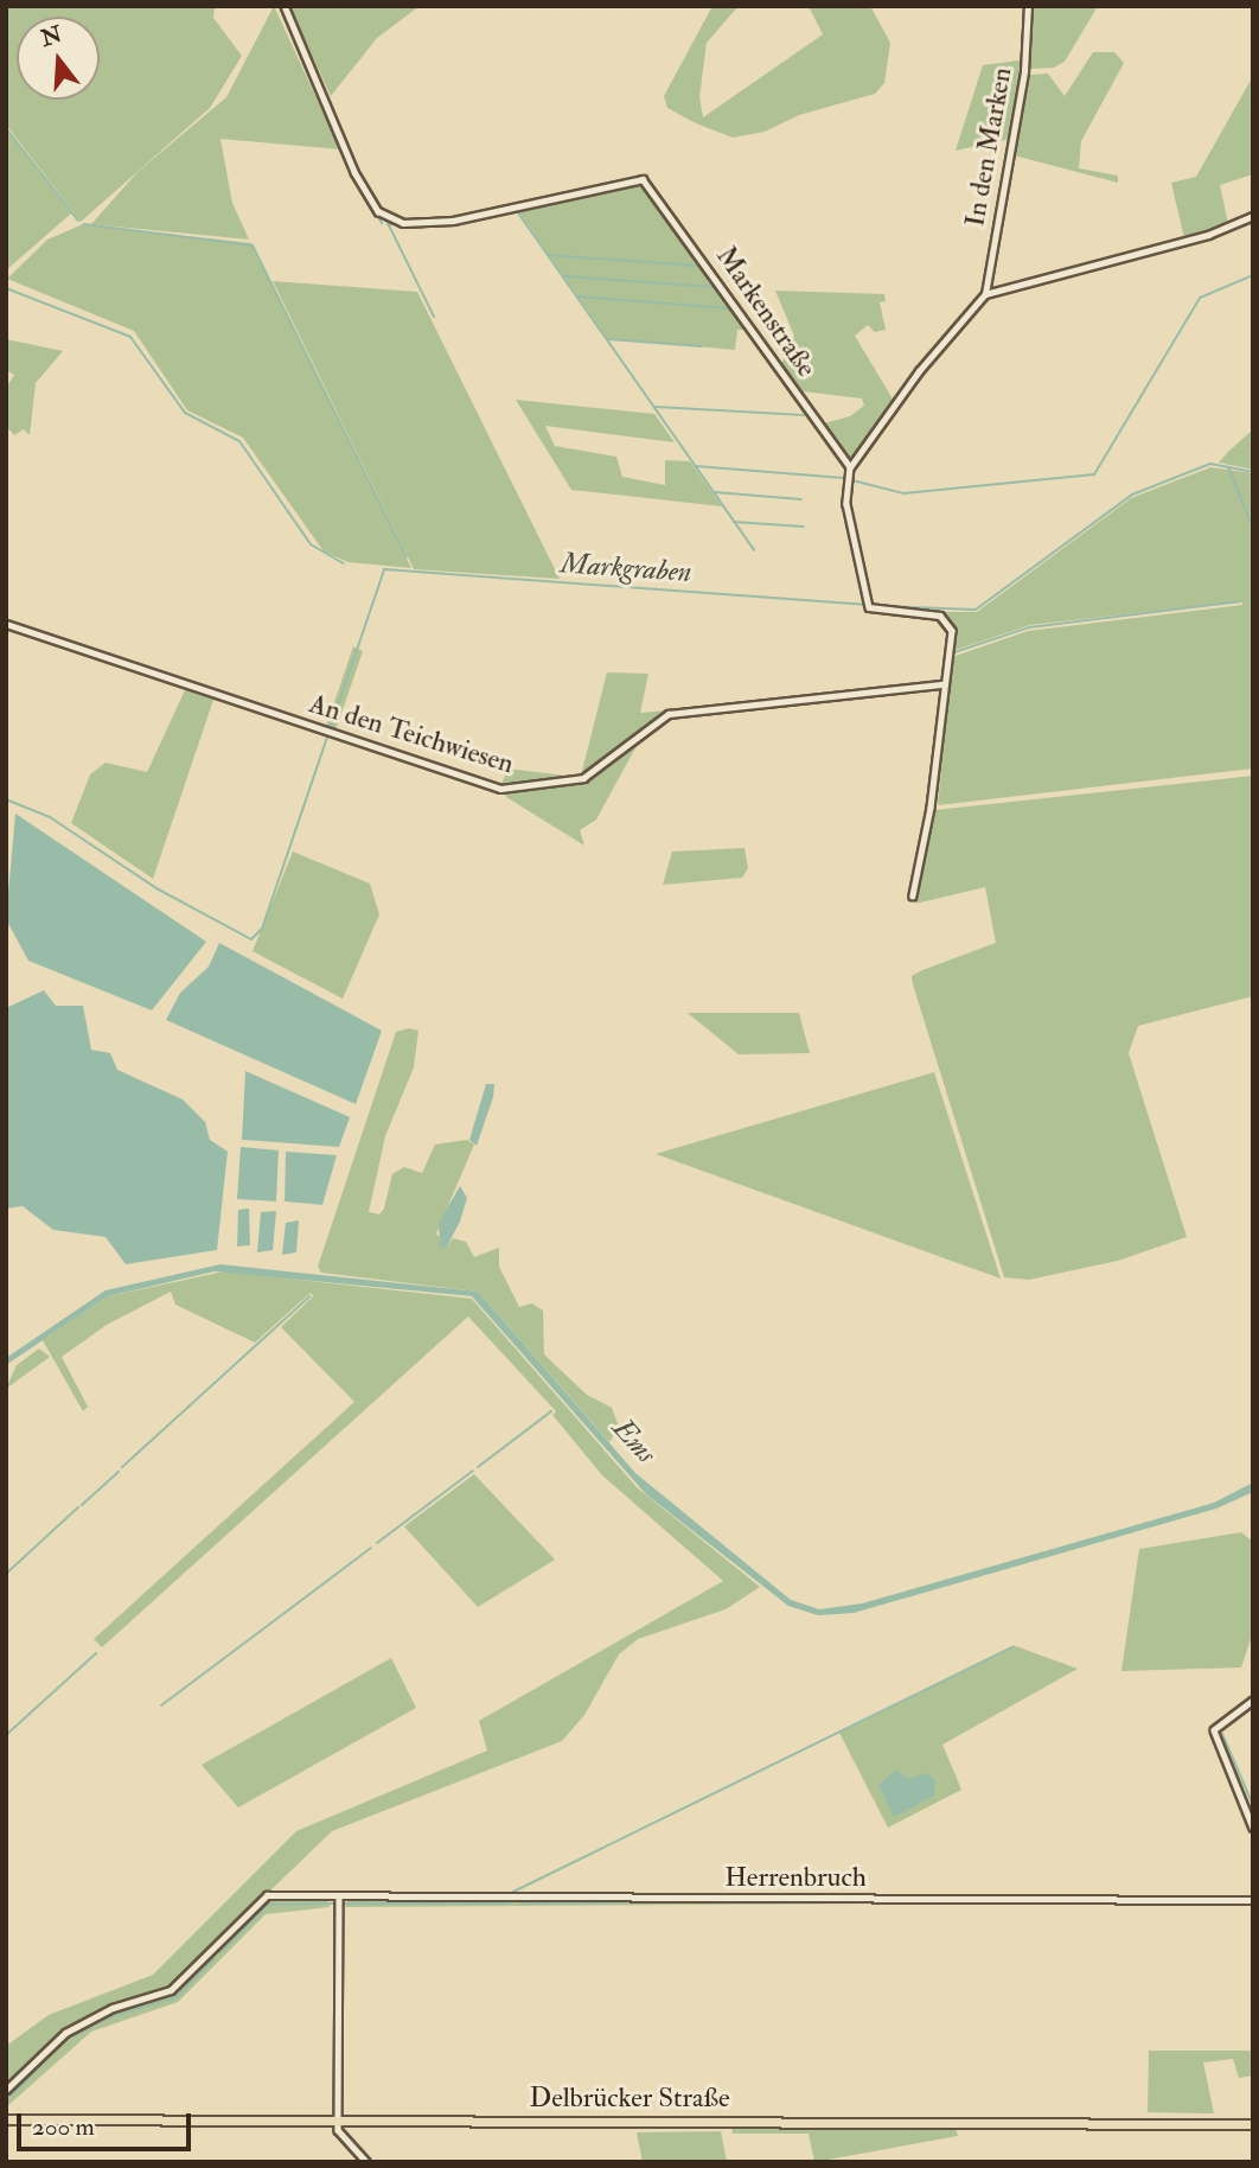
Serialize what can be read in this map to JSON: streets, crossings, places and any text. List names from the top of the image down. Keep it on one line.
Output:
{"streets":{"main road":["Delbrücker Straße"],"street":["In den Marken","Markenstraße","An den Teichwiesen","Herrenbruch"]},"water":["Markgraben","Ems"],"scale_bar":"200 m","north":"top"}
